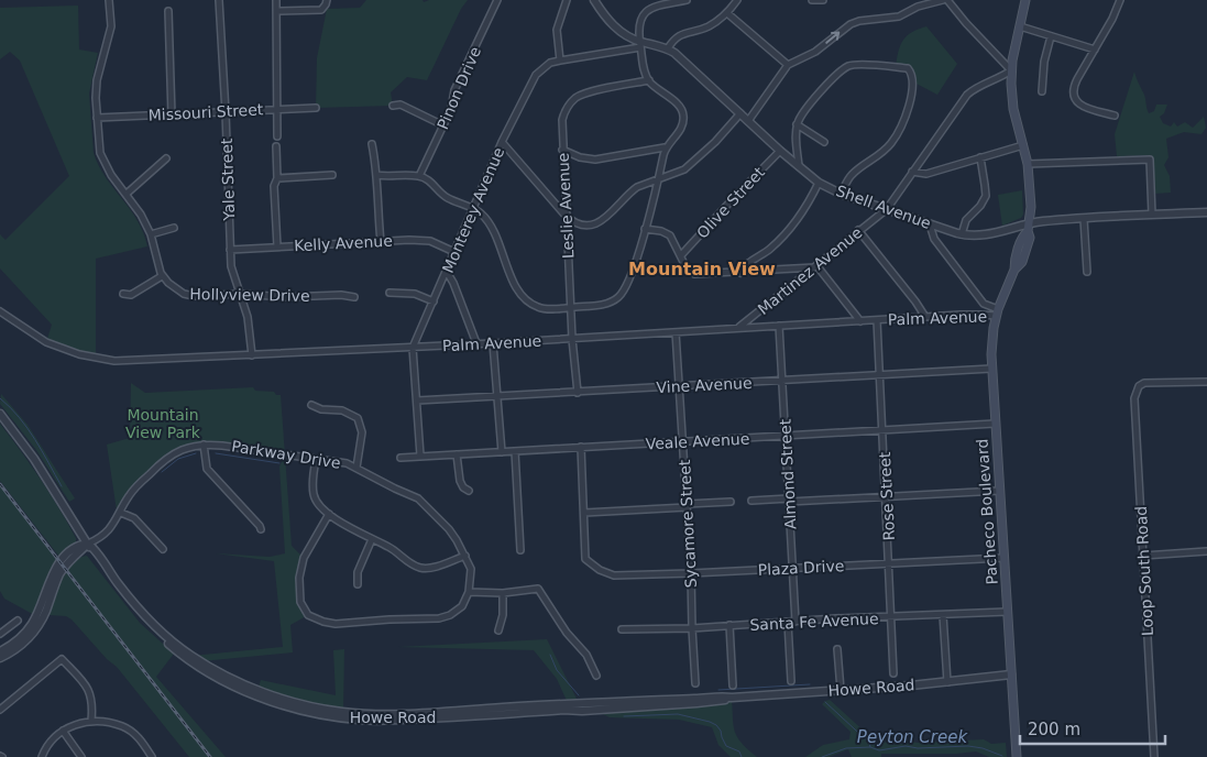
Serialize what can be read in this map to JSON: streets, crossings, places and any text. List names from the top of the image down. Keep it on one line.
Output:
{"streets":{"main road":["Pacheco Boulevard"],"street":["Pinon Drive","Missouri Street","Yale Street","Olive Street","Leslie Avenue","Shell Avenue","Monterey Avenue","Kelly Avenue","Martinez Avenue","Hollyview Drive","Palm Avenue","Vine Avenue","Veale Avenue","Parkway Drive","Almond Street","Rose Street","Sycamore Street","Plaza Drive","Loop South Road","Santa Fe Avenue","Howe Road"]},"crossings":[["Missouri Street","Yale Street"],["Yale Street","Kelly Avenue"],["Yale Street","Hollyview Drive"],["Yale Street","Palm Avenue"],["Olive Street","Shell Avenue"],["Leslie Avenue","Palm Avenue"],["Leslie Avenue","Vine Avenue"],["Shell Avenue","Monterey Avenue"],["Shell Avenue","Martinez Avenue"],["Shell Avenue","Pacheco Boulevard"],["Monterey Avenue","Kelly Avenue"],["Monterey Avenue","Palm Avenue"],["Monterey Avenue","Vine Avenue"],["Monterey Avenue","Veale Avenue"],["Martinez Avenue","Palm Avenue"],["Martinez Avenue","Pacheco Boulevard"],["Palm Avenue","Almond Street"],["Palm Avenue","Rose Street"],["Palm Avenue","Pacheco Boulevard"],["Palm Avenue","Sycamore Street"],["Vine Avenue","Almond Street"],["Vine Avenue","Rose Street"],["Vine Avenue","Pacheco Boulevard"],["Vine Avenue","Sycamore Street"],["Veale Avenue","Almond Street"],["Veale Avenue","Rose Street"],["Veale Avenue","Pacheco Boulevard"],["Veale Avenue","Sycamore Street"],["Parkway Drive","Howe Road"],["Almond Street","Plaza Drive"],["Almond Street","Santa Fe Avenue"],["Rose Street","Plaza Drive"],["Rose Street","Santa Fe Avenue"],["Pacheco Boulevard","Plaza Drive"],["Pacheco Boulevard","Santa Fe Avenue"],["Pacheco Boulevard","Howe Road"],["Sycamore Street","Plaza Drive"],["Sycamore Street","Santa Fe Avenue"]],"districts":["Mountain View"],"water":["Peyton Creek"],"parks":["Mountain View Park"],"scale_bar":"200 m"}
